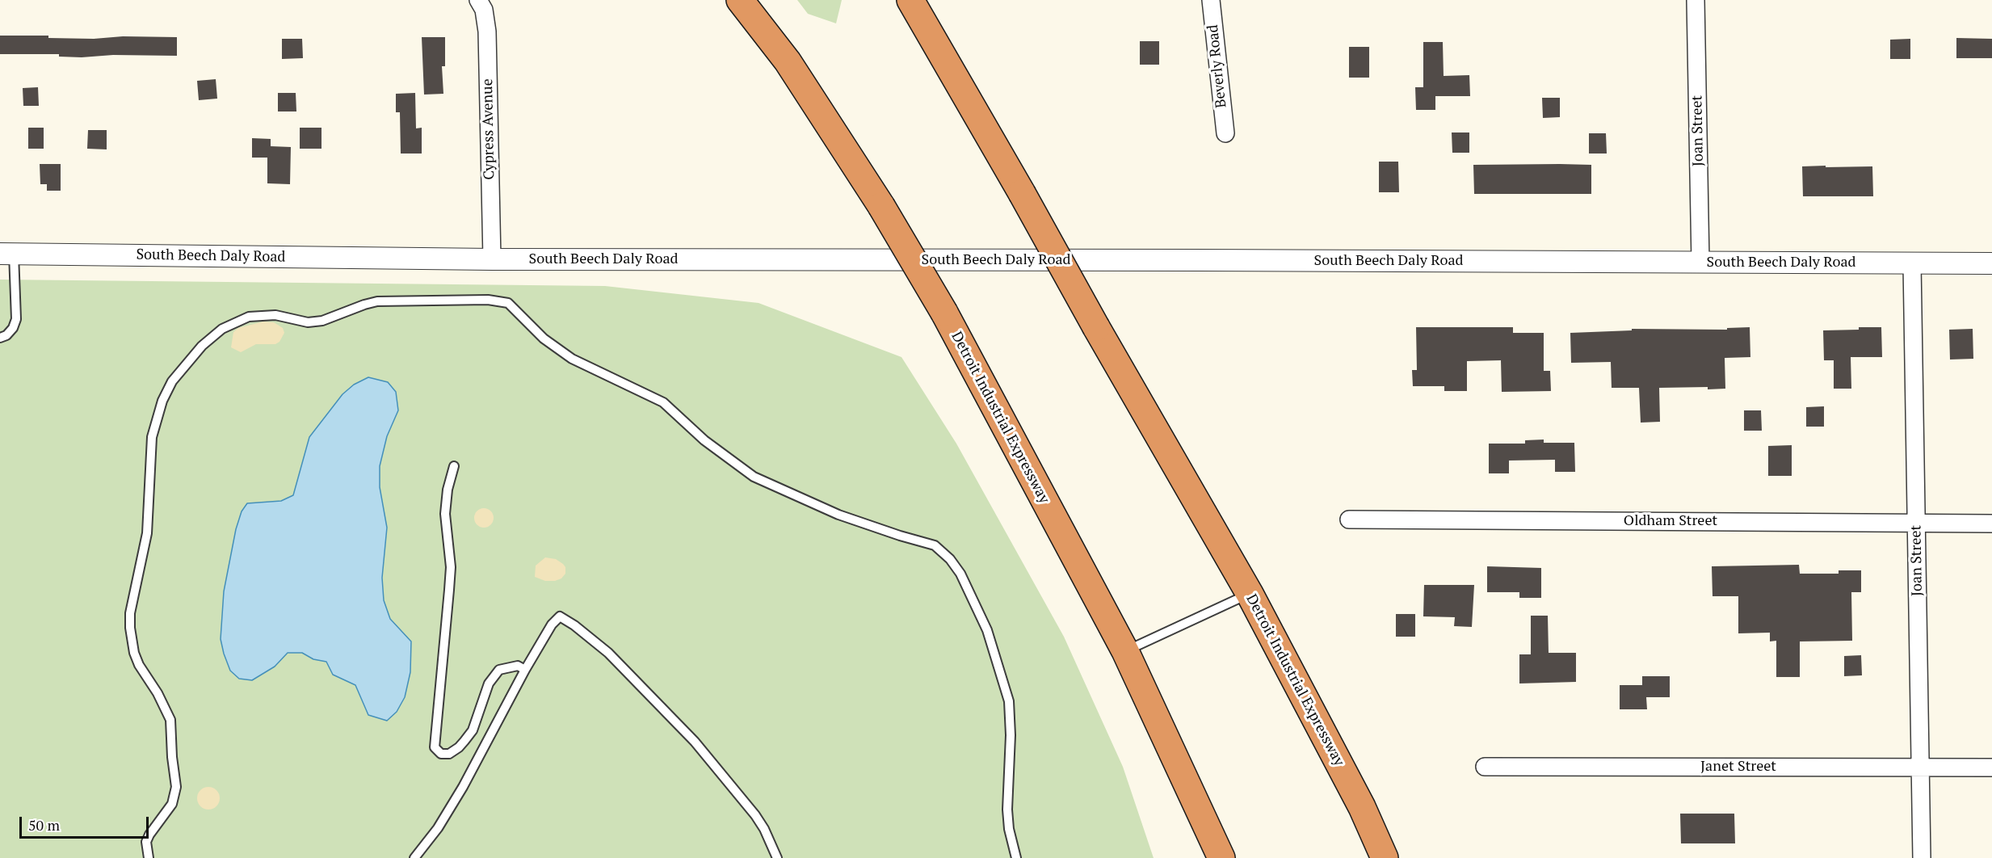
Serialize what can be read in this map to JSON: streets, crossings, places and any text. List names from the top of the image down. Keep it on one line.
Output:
{"streets":{"highway":["Detroit Industrial Expressway"],"street":["Beverly Road","Cypress Avenue","Joan Street","South Beech Daly Road","Oldham Street","Janet Street"]},"crossings":[["Cypress Avenue","South Beech Daly Road"],["Joan Street","South Beech Daly Road"],["Joan Street","Oldham Street"],["Joan Street","Janet Street"]],"scale_bar":"50 m"}
